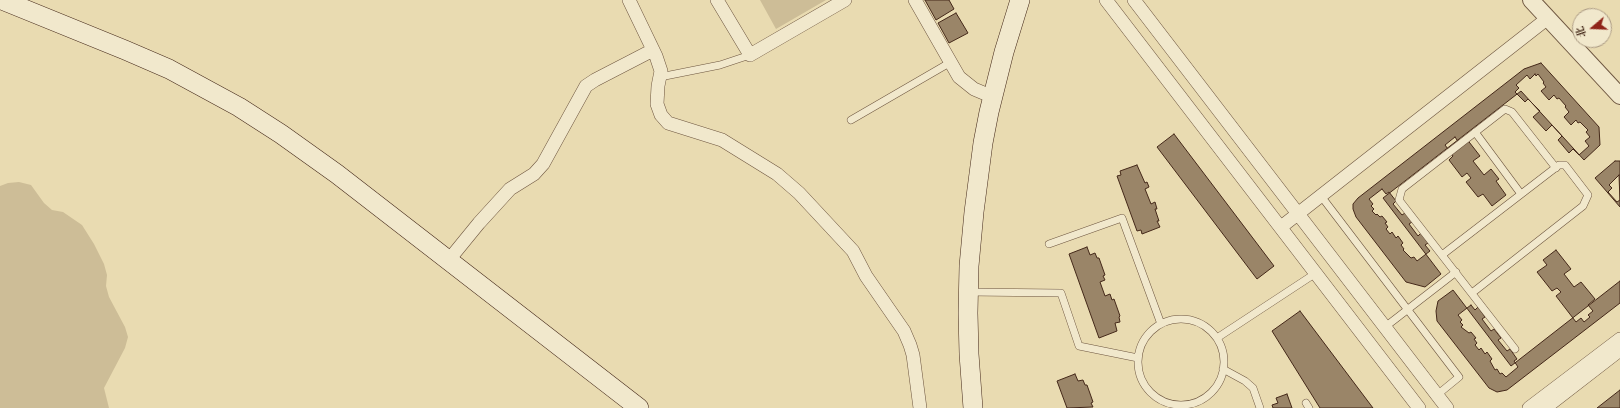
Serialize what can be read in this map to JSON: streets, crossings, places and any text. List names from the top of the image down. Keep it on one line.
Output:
{"north":"left"}
